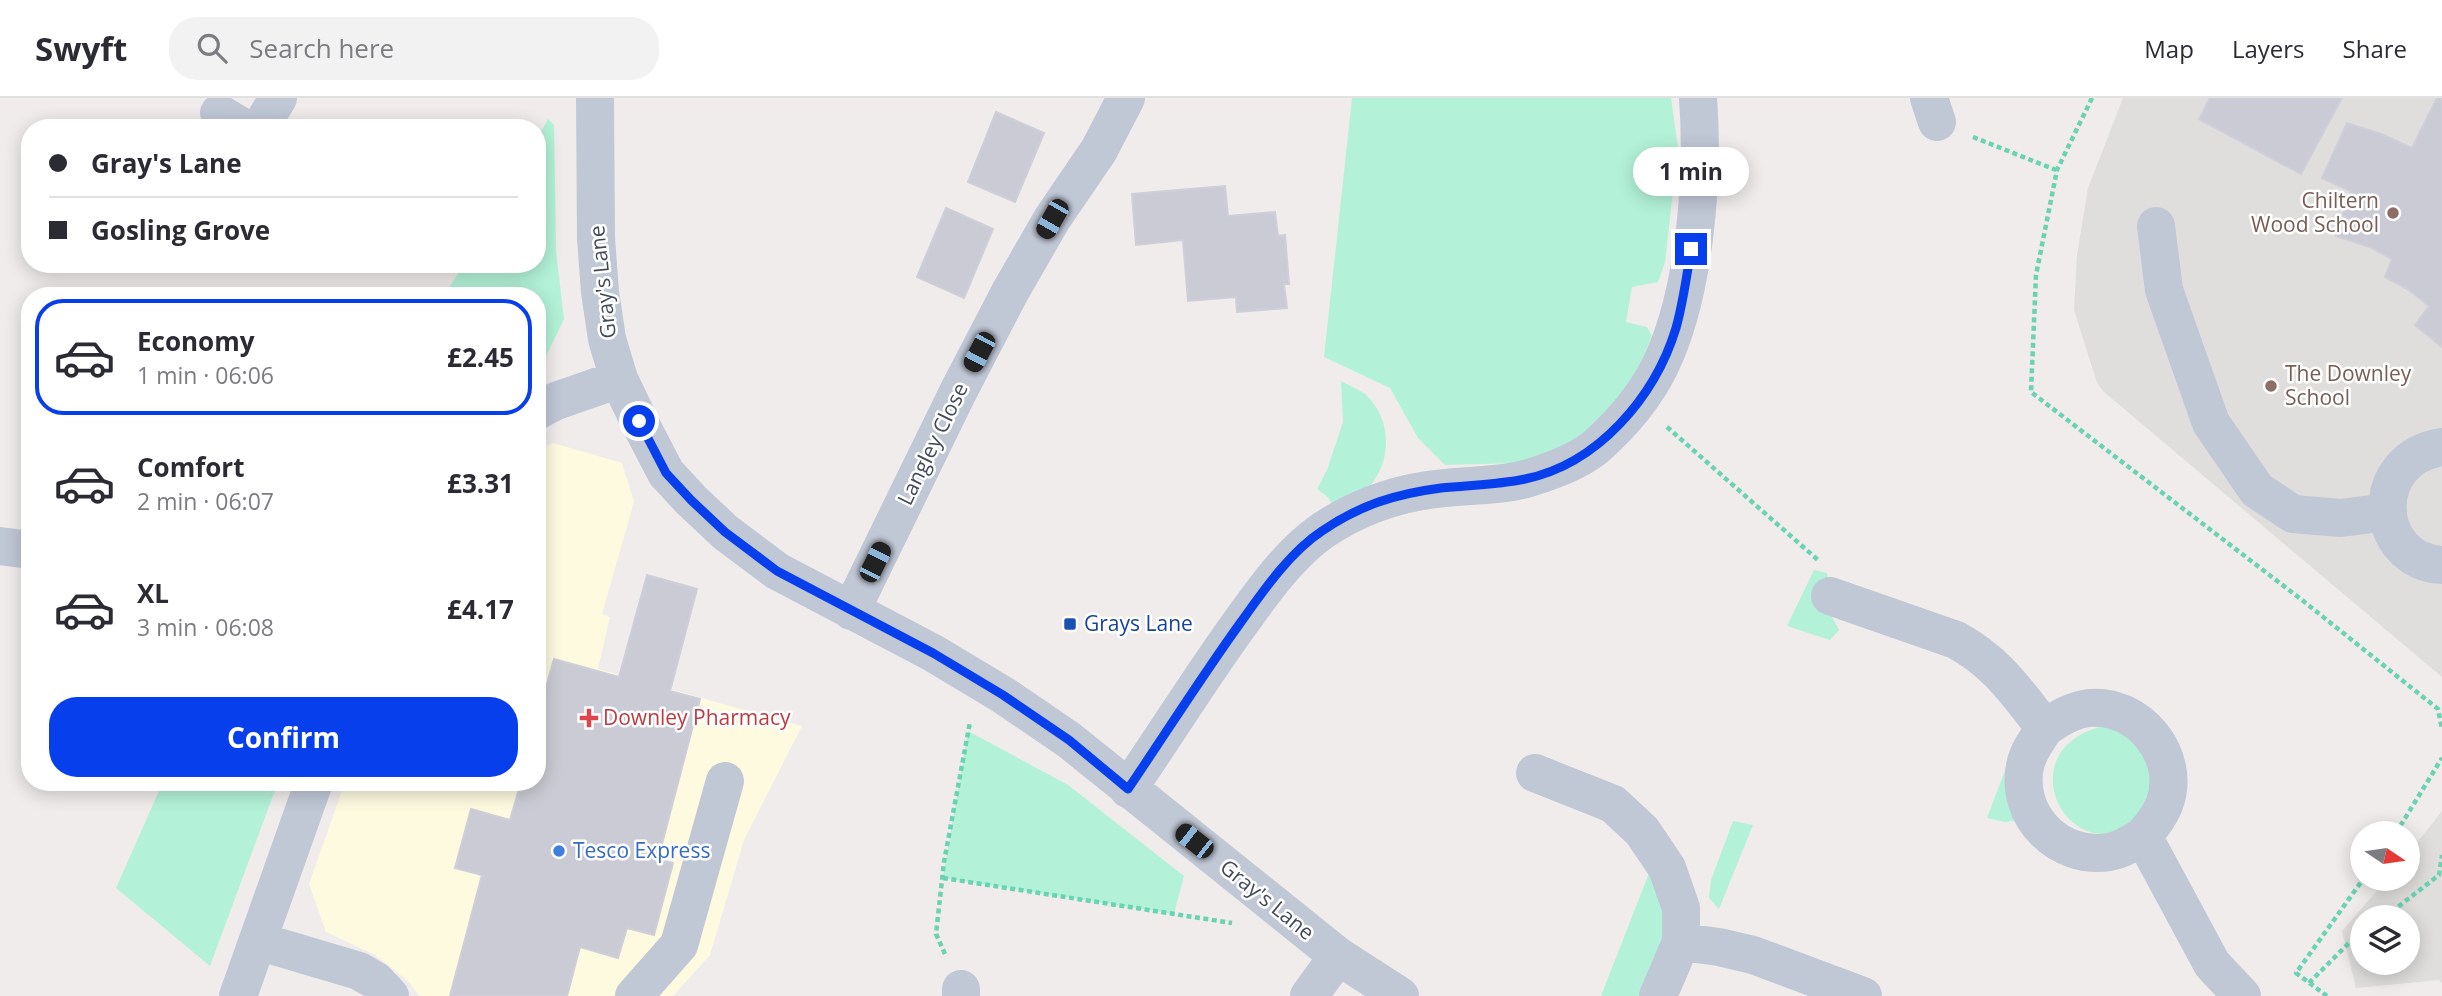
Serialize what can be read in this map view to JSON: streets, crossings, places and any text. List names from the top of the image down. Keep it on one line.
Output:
{"streets":{"street":["Gray's Lane","Langley Close"]},"crossings":[["Gray's Lane","Langley Close"]],"places":{"other":["Chiltern Wood School","The Downley School","Tesco Express"],"transit":["Grays Lane"],"health":["Downley Pharmacy"]},"north":"right","page":{"header":"Swyft","search":"Search here","nav":["Map","Layers","Share"],"banner":["Gray's Lane","Gosling Grove"],"bubble":"1 min","list":[{"name":"Economy","note":"1 min · 06:06","value":"£2.45"},{"name":"Comfort","note":"2 min · 06:07","value":"£3.31"},{"name":"XL","note":"3 min · 06:08","value":"£4.17"}],"buttons":"Confirm"}}
